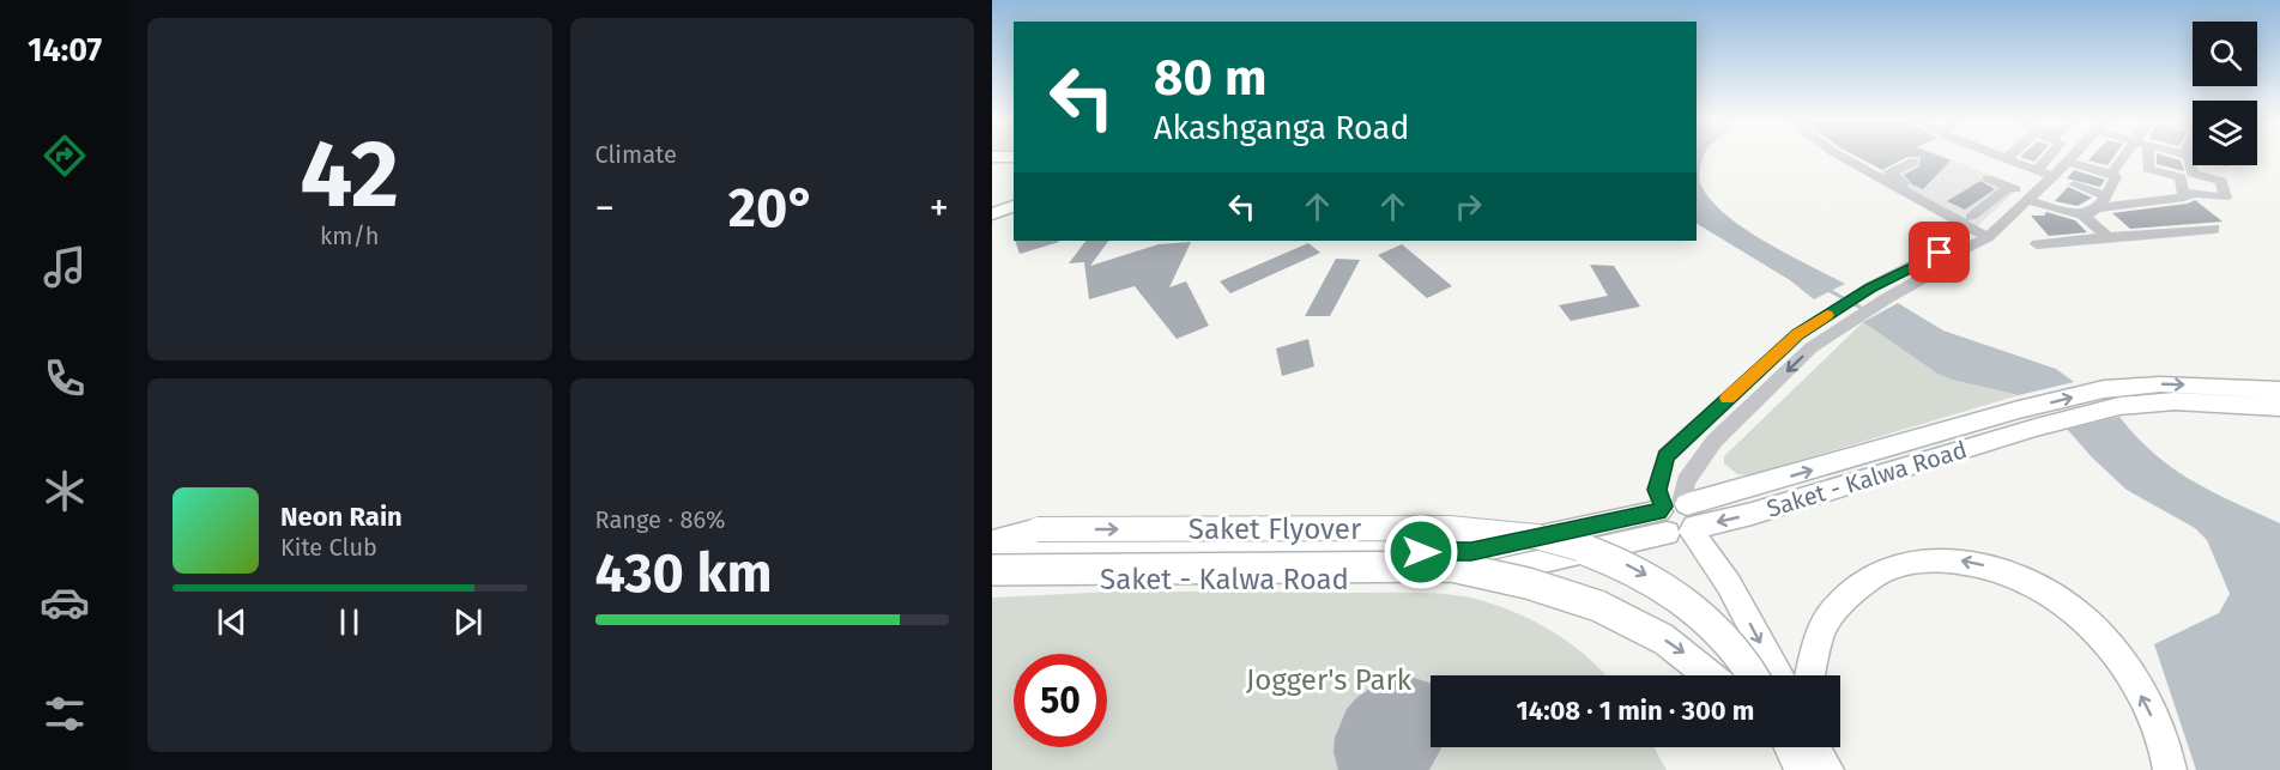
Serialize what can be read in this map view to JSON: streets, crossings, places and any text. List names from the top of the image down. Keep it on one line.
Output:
{"streets":{"main road":["Saket - Kalwa Road","Saket Flyover"]},"one_way":["Saket Flyover"],"parks":["Jogger's Park"],"page":{"tabs":"14:07","tile":[["42","km/h"],"Climate",["Range · 86%","430 km"]],"turn":["80 m","Akashganga Road"],"heat":["−","20°","+"],"song":["Neon Rain","Kite Club"],"limit":"50","trip":"14:08 · 1 min · 300 m"}}
